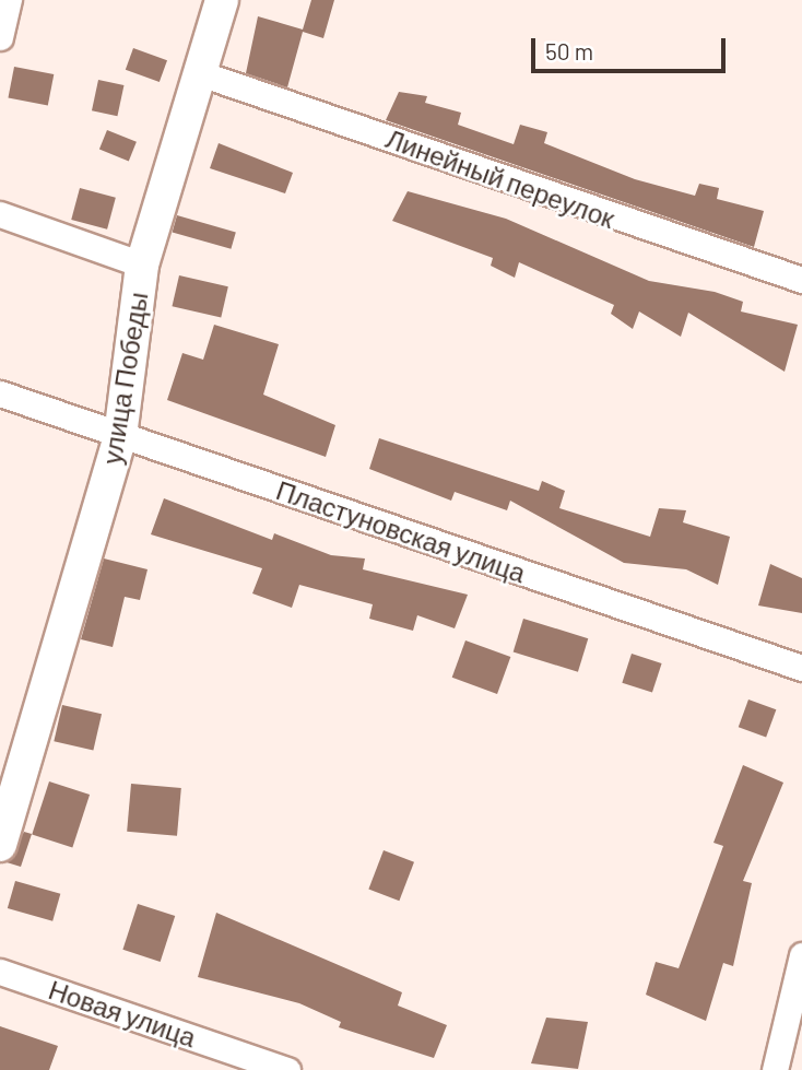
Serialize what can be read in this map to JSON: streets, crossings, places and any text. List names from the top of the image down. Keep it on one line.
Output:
{"streets":{"street":["Линейный переулок","улица Победы","Пластуновская улица","Новая улица"]},"crossings":[["Линейный переулок","улица Победы"],["улица Победы","Пластуновская улица"]],"scale_bar":"50 m"}
